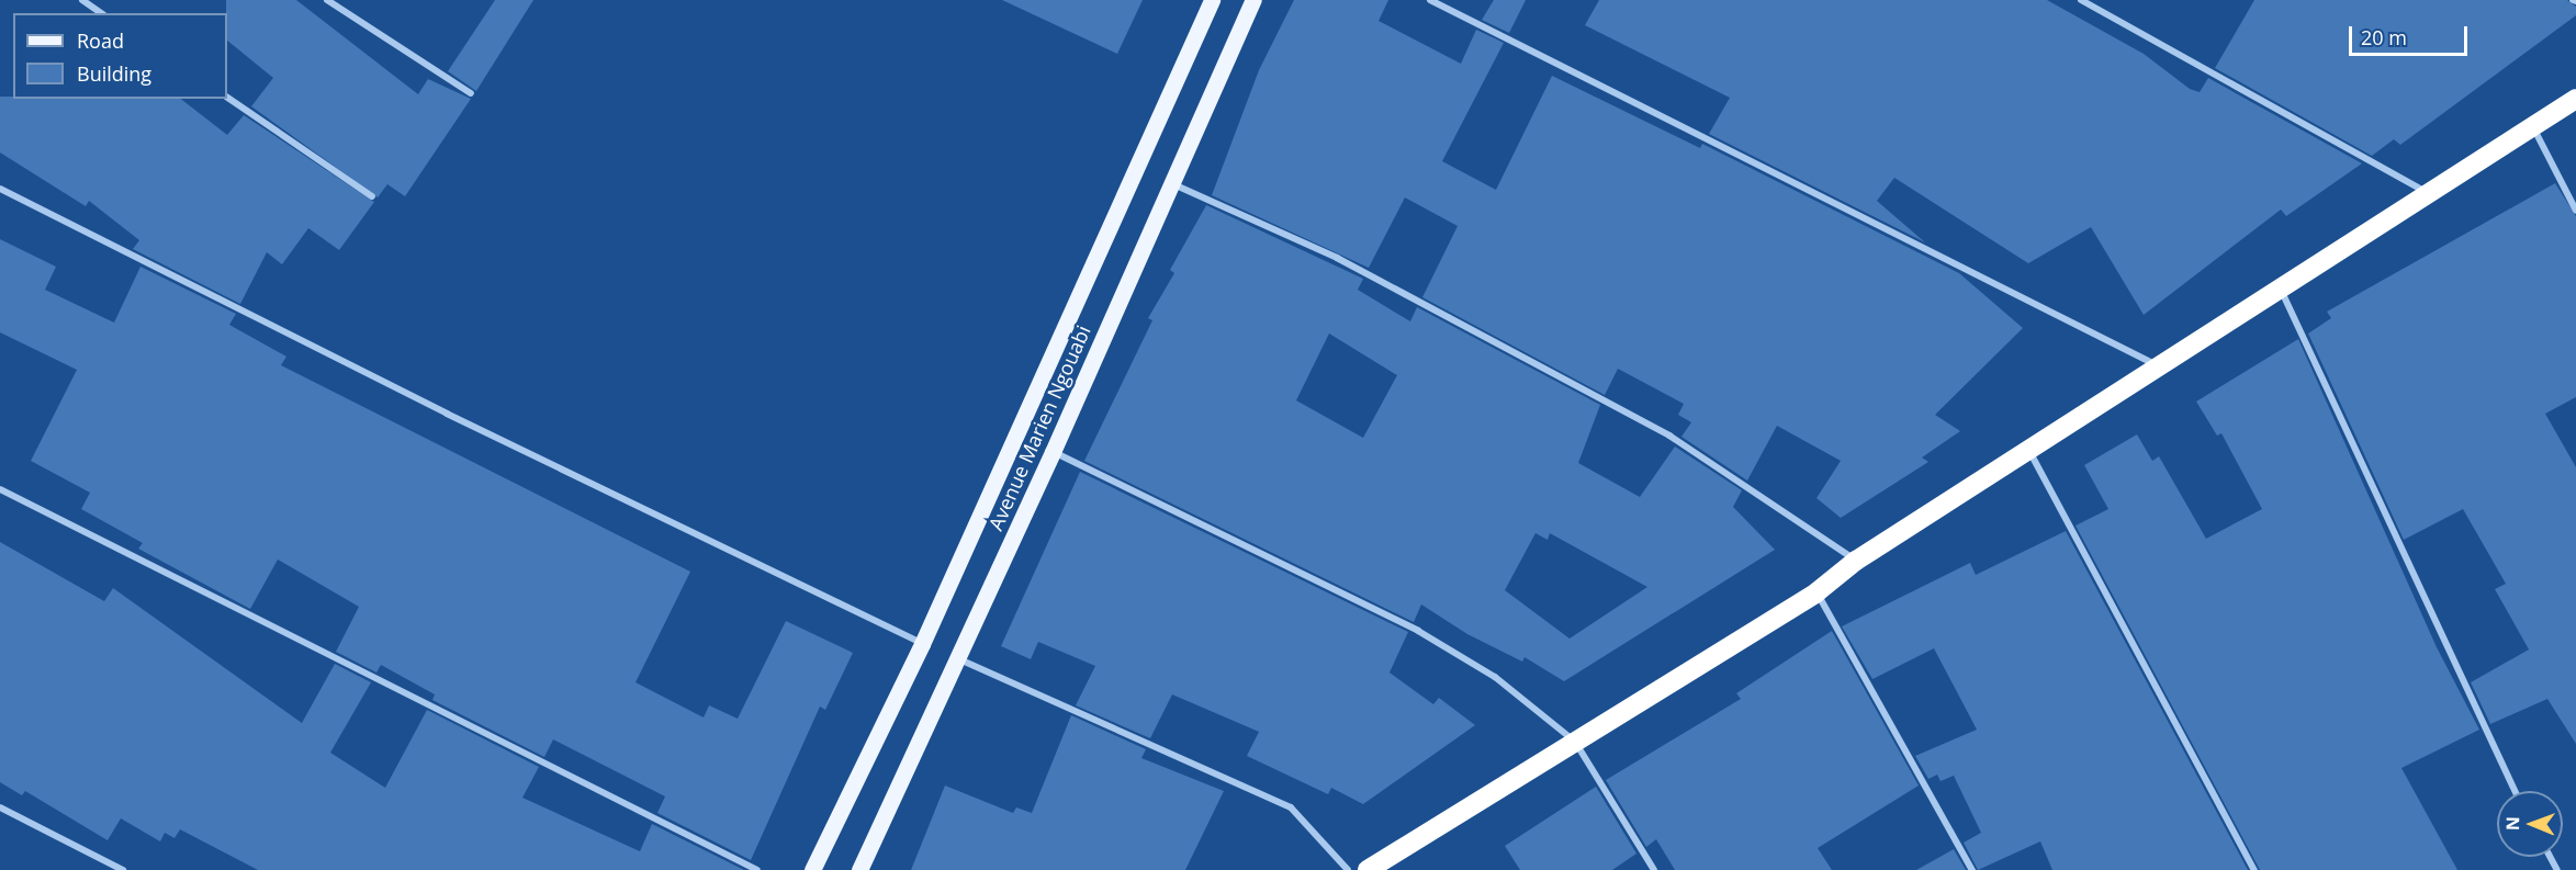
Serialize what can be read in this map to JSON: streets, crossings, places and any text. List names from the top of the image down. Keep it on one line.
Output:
{"streets":{"main road":["Avenue Marien Ngouabi"]},"legend":["Road","Building"],"scale_bar":"20 m","north":"left"}
